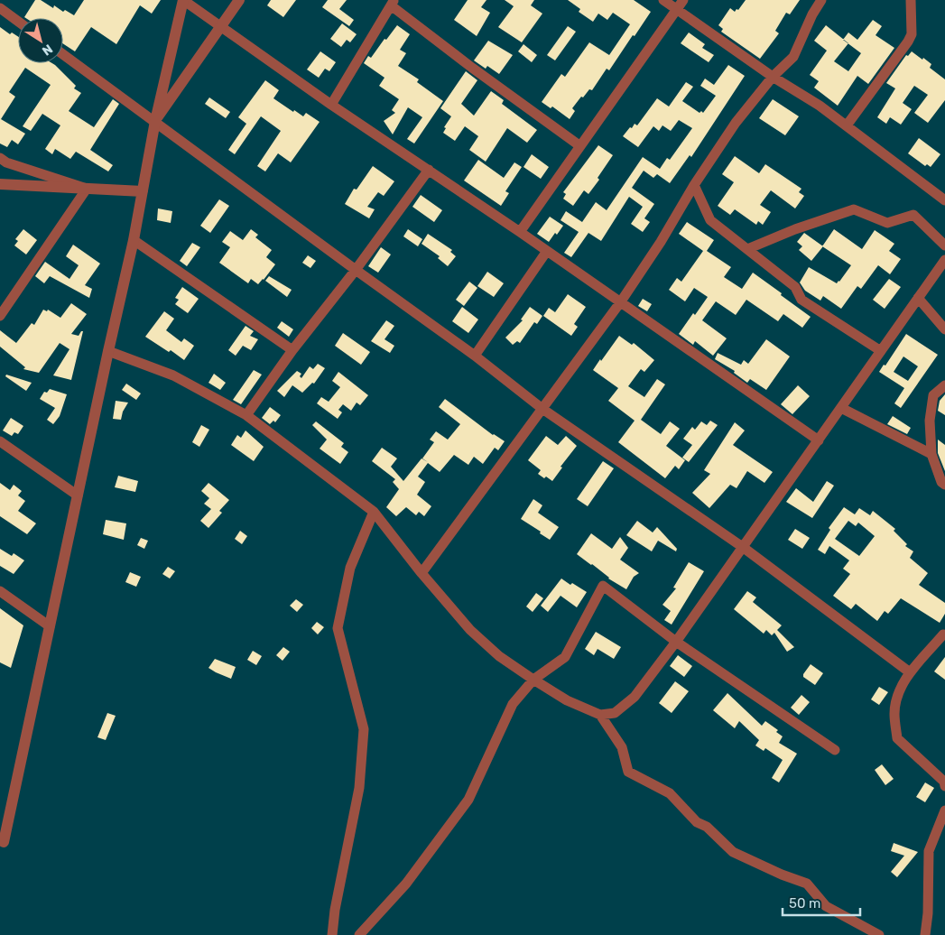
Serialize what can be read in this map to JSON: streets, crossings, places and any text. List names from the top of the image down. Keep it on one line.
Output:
{"scale_bar":"50 m","north":"bottom right"}
